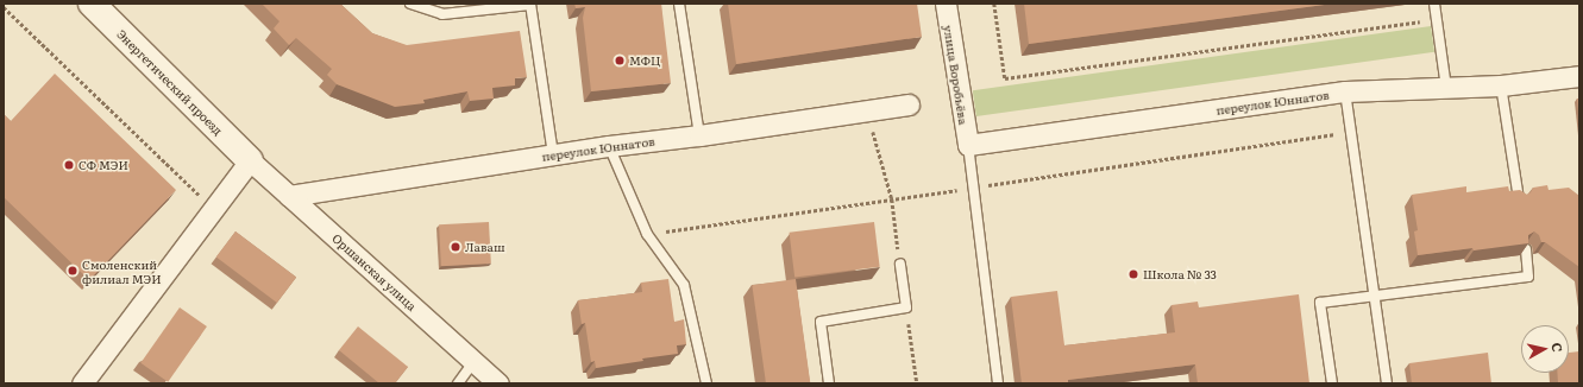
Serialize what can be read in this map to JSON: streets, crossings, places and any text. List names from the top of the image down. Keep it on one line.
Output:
{"streets":{"street":["улица Воробьёва","Энергетический проезд","переулок Юннатов","Оршанская улица"]},"crossings":[["улица Воробьёва","переулок Юннатов"],["Энергетический проезд","Оршанская улица"],["переулок Юннатов","Оршанская улица"]],"places":["МФЦ","СФ МЭИ","Лаваш","Смоленский филиал МЭИ","Школа № 33"],"north":"right"}
